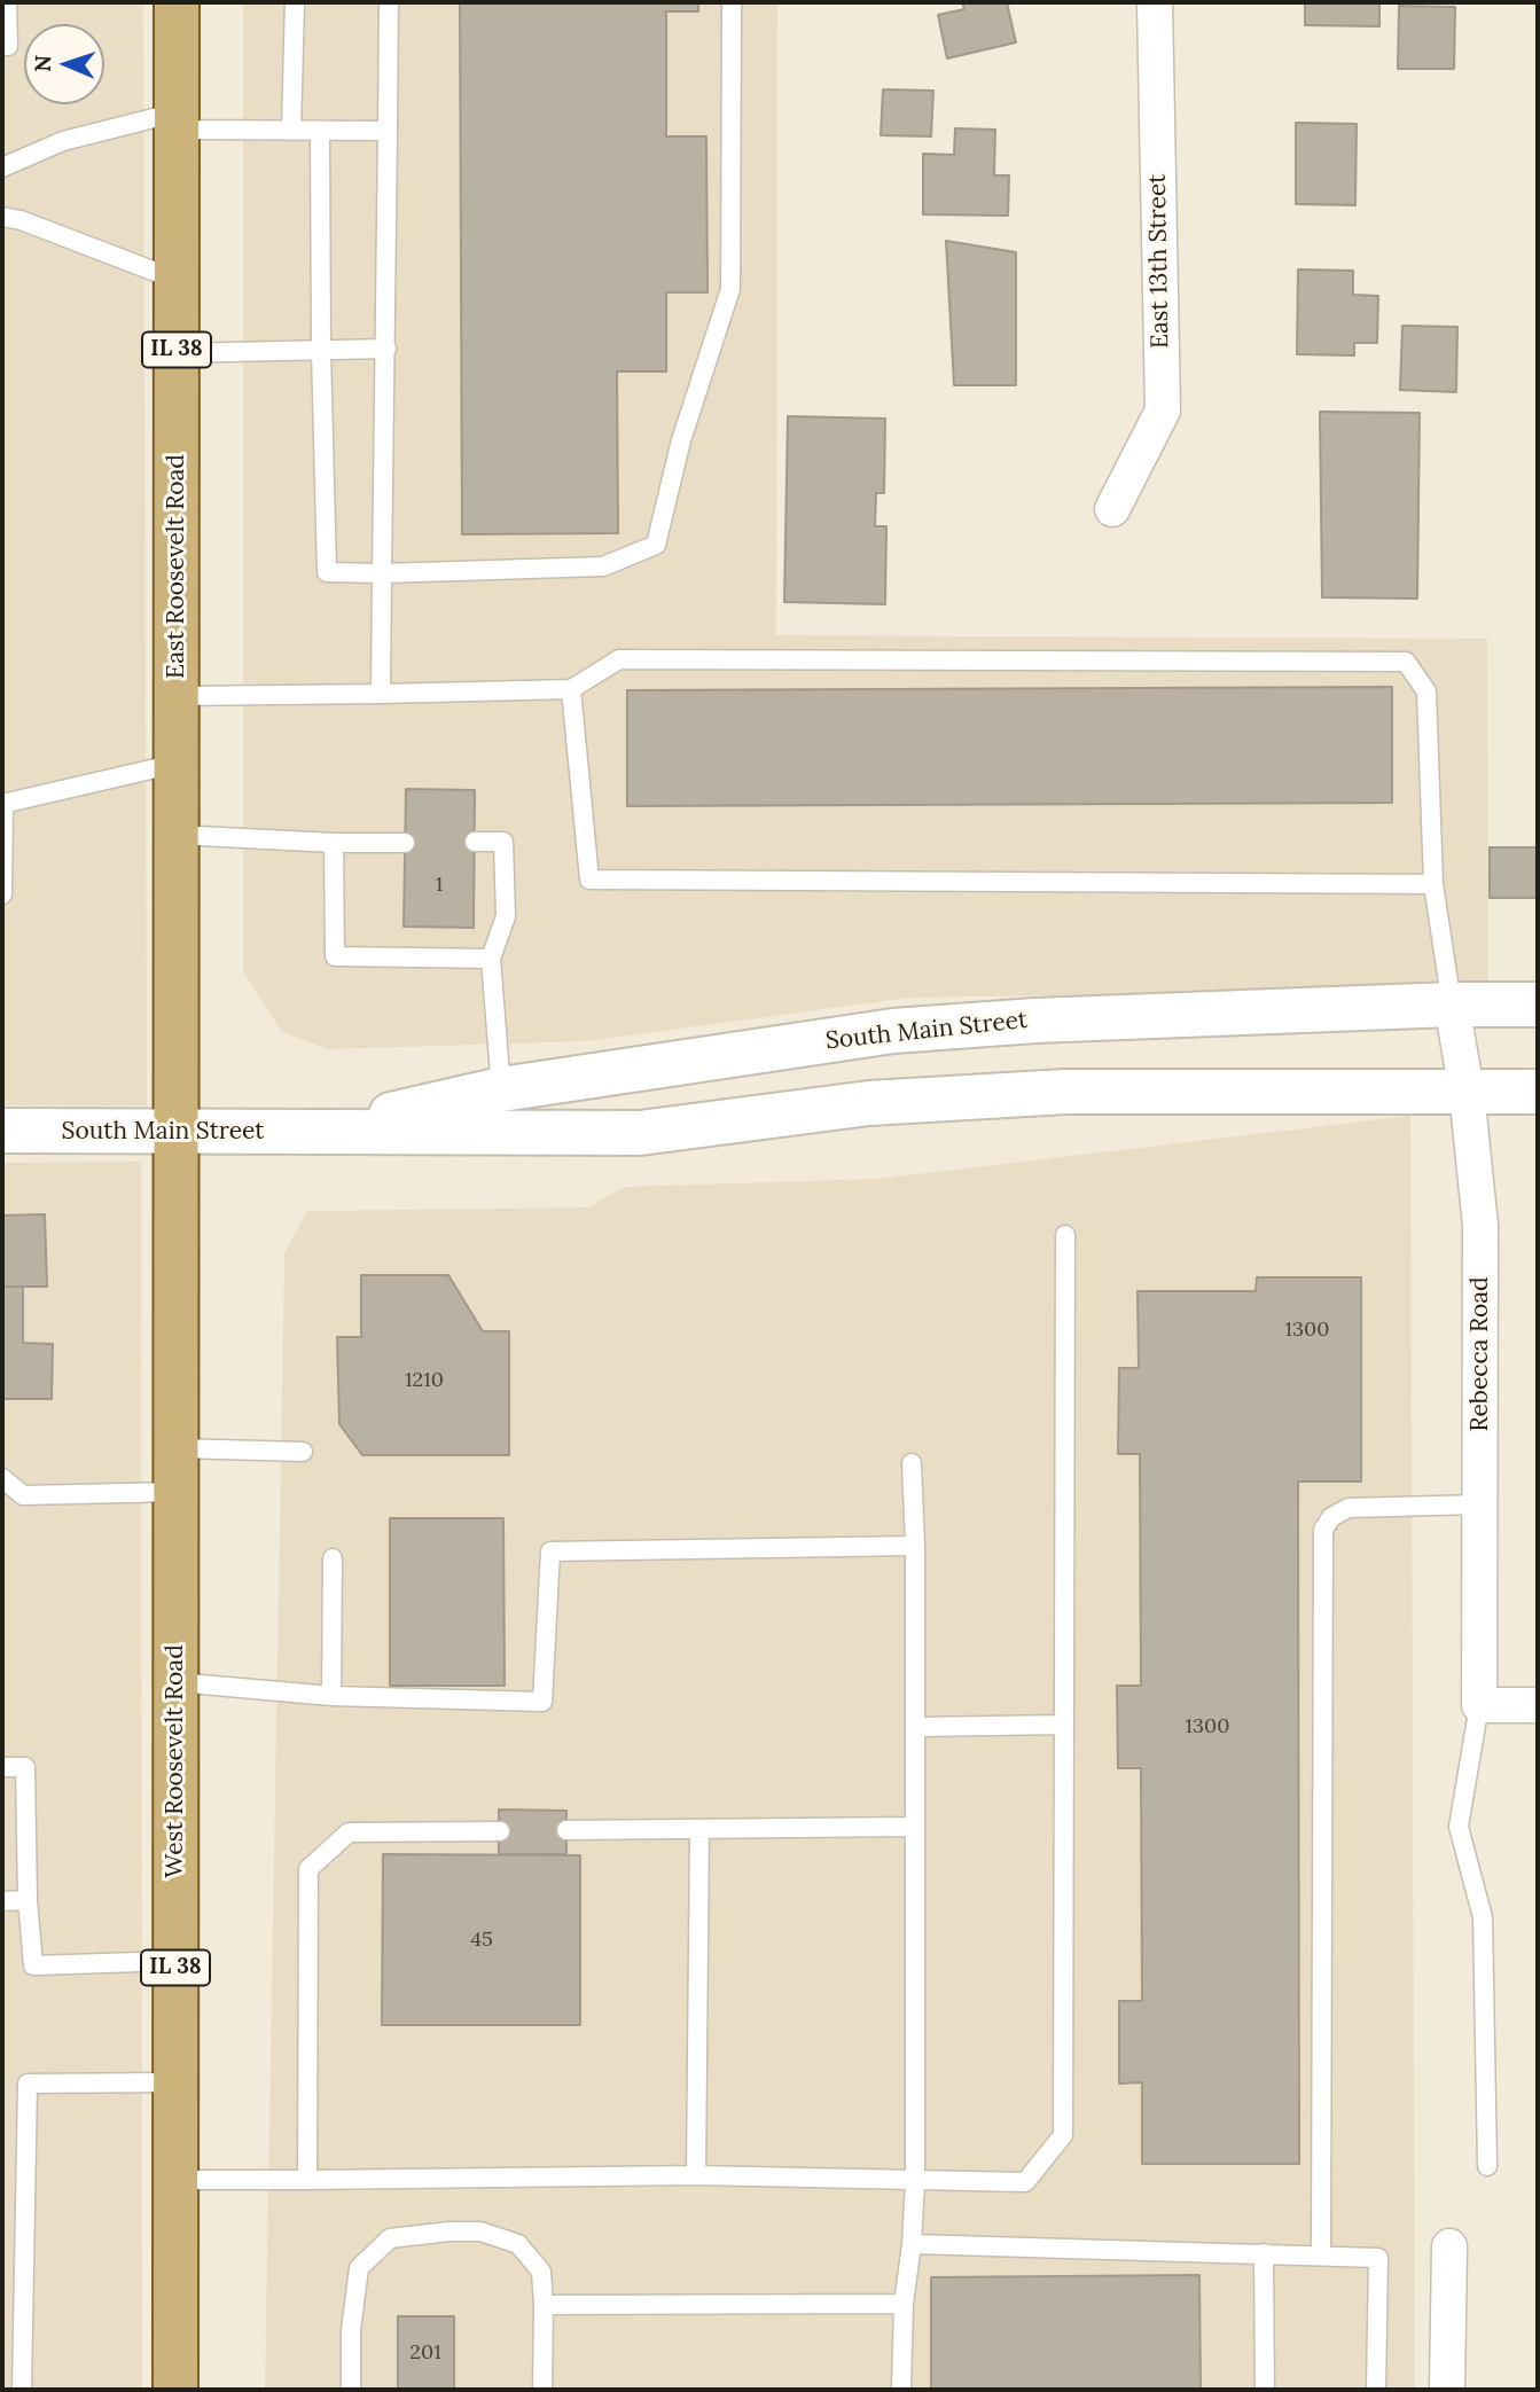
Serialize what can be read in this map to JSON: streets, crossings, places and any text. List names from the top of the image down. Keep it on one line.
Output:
{"streets":{"main road":["IL 38","East Roosevelt Road","West Roosevelt Road"],"street":["East 13th Street","South Main Street","Rebecca Road"]},"crossings":[["East Roosevelt Road","South Main Street"],["East Roosevelt Road","West Roosevelt Road"],["South Main Street","Rebecca Road"],["South Main Street","West Roosevelt Road"]],"house_numbers":["1","1300","1210","1300","45","201"],"north":"left"}
